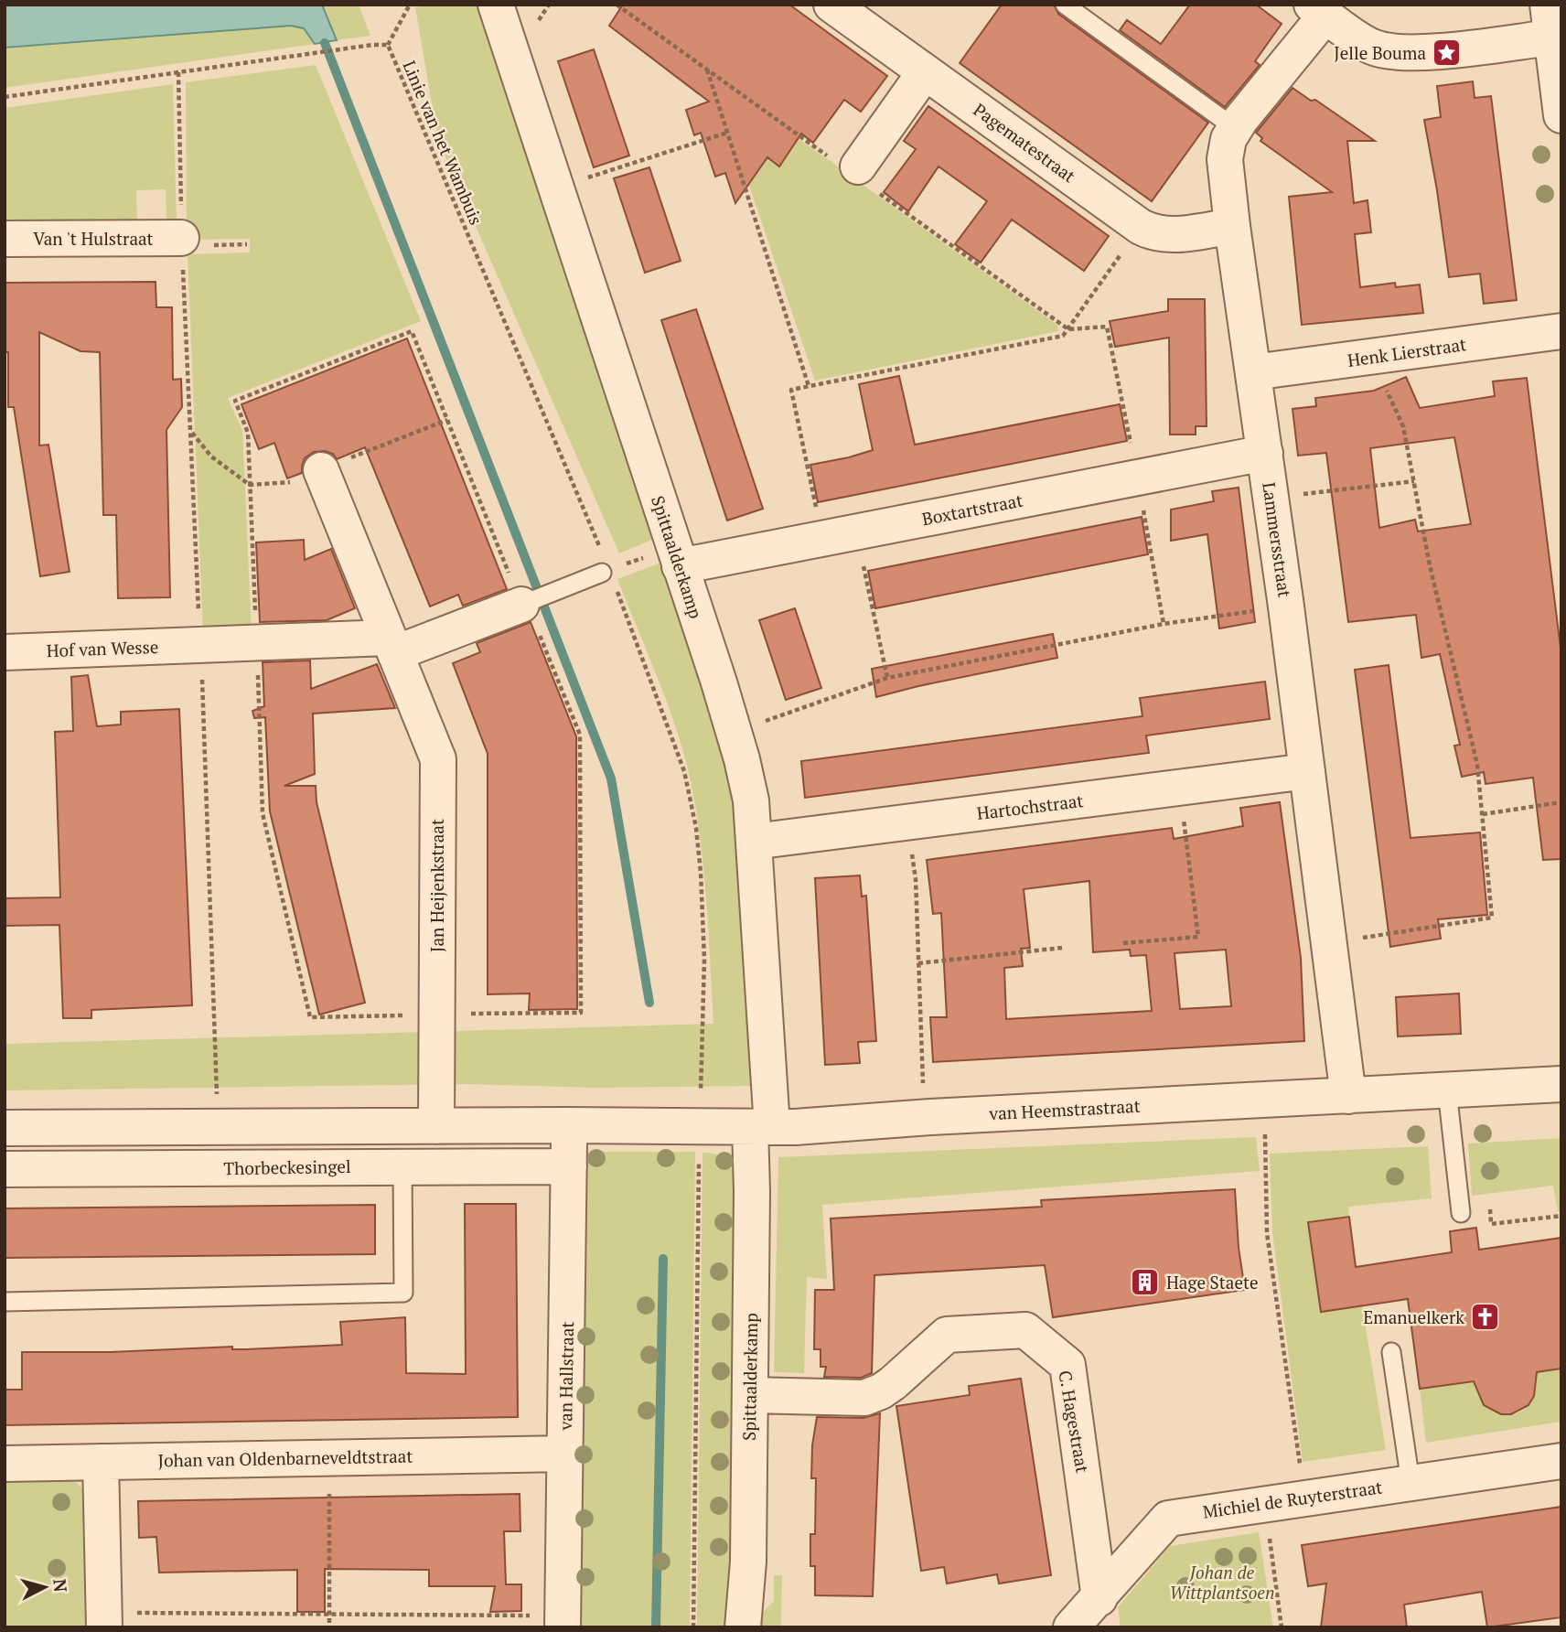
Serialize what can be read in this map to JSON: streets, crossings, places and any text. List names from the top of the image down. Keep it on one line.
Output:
{"streets":{"street":["Pagematestraat","Van 't Hulstraat","Henk Lierstraat","Boxtartstraat","Lammersstraat","Spittaalderkamp","Hof van Wesse","Hartochstraat","Jan Heijenkstraat","van Heemstrastraat","Thorbeckesingel","van Hallstraat","C. Hagestraat","Johan van Oldenbarneveldtstraat","Michiel de Ruyterstraat"],"path":["Linie van het Wambuis"]},"crossings":[["Linie van het Wambuis","van Heemstrastraat"],["Pagematestraat","Lammersstraat"],["Henk Lierstraat","Lammersstraat"],["Boxtartstraat","Lammersstraat"],["Boxtartstraat","Spittaalderkamp"],["Lammersstraat","Hartochstraat"],["Lammersstraat","van Heemstrastraat"],["Spittaalderkamp","Hartochstraat"],["Spittaalderkamp","van Heemstrastraat"],["Spittaalderkamp","C. Hagestraat"],["Hof van Wesse","Jan Heijenkstraat"],["van Heemstrastraat","van Hallstraat"],["Thorbeckesingel","van Hallstraat"],["van Hallstraat","Johan van Oldenbarneveldtstraat"],["C. Hagestraat","Michiel de Ruyterstraat"]],"parks":["Johan de Wittplantsoen"],"places":{"place":["Jelle Bouma"],"building":["Hage Staete"],"church":["Emanuelkerk"]},"north":"right"}
